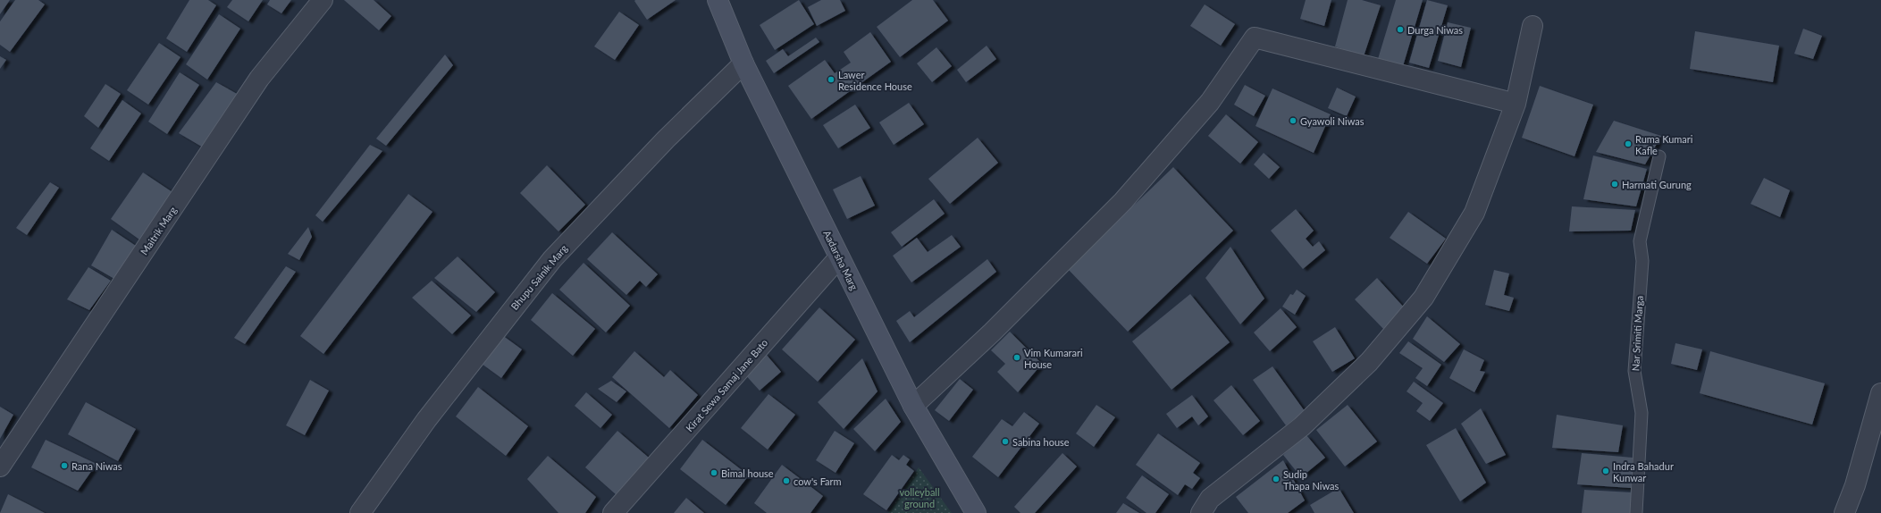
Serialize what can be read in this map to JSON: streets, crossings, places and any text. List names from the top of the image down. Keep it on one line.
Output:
{"streets":{"main road":["Aadarsha Marg"],"street":["Maitrik Marg","Bhupu Sainik Marg","Kirat Sewa Samaj Jane Bato"],"lane":["Nar Srimiti Marga"]},"crossings":[["Aadarsha Marg","Bhupu Sainik Marg"],["Aadarsha Marg","Kirat Sewa Samaj Jane Bato"]],"parks":["volleyball ground"],"places":["Durga Niwas","Lawer Residence House","Gyawoli Niwas","Ruma Kumari Kafle","Harmati Gurung","Vim Kumarari House","Sabina house","Rana Niwas","Indra Bahadur Kunwar","Bimal house","Sudip Thapa Niwas","cow's Farm"]}
